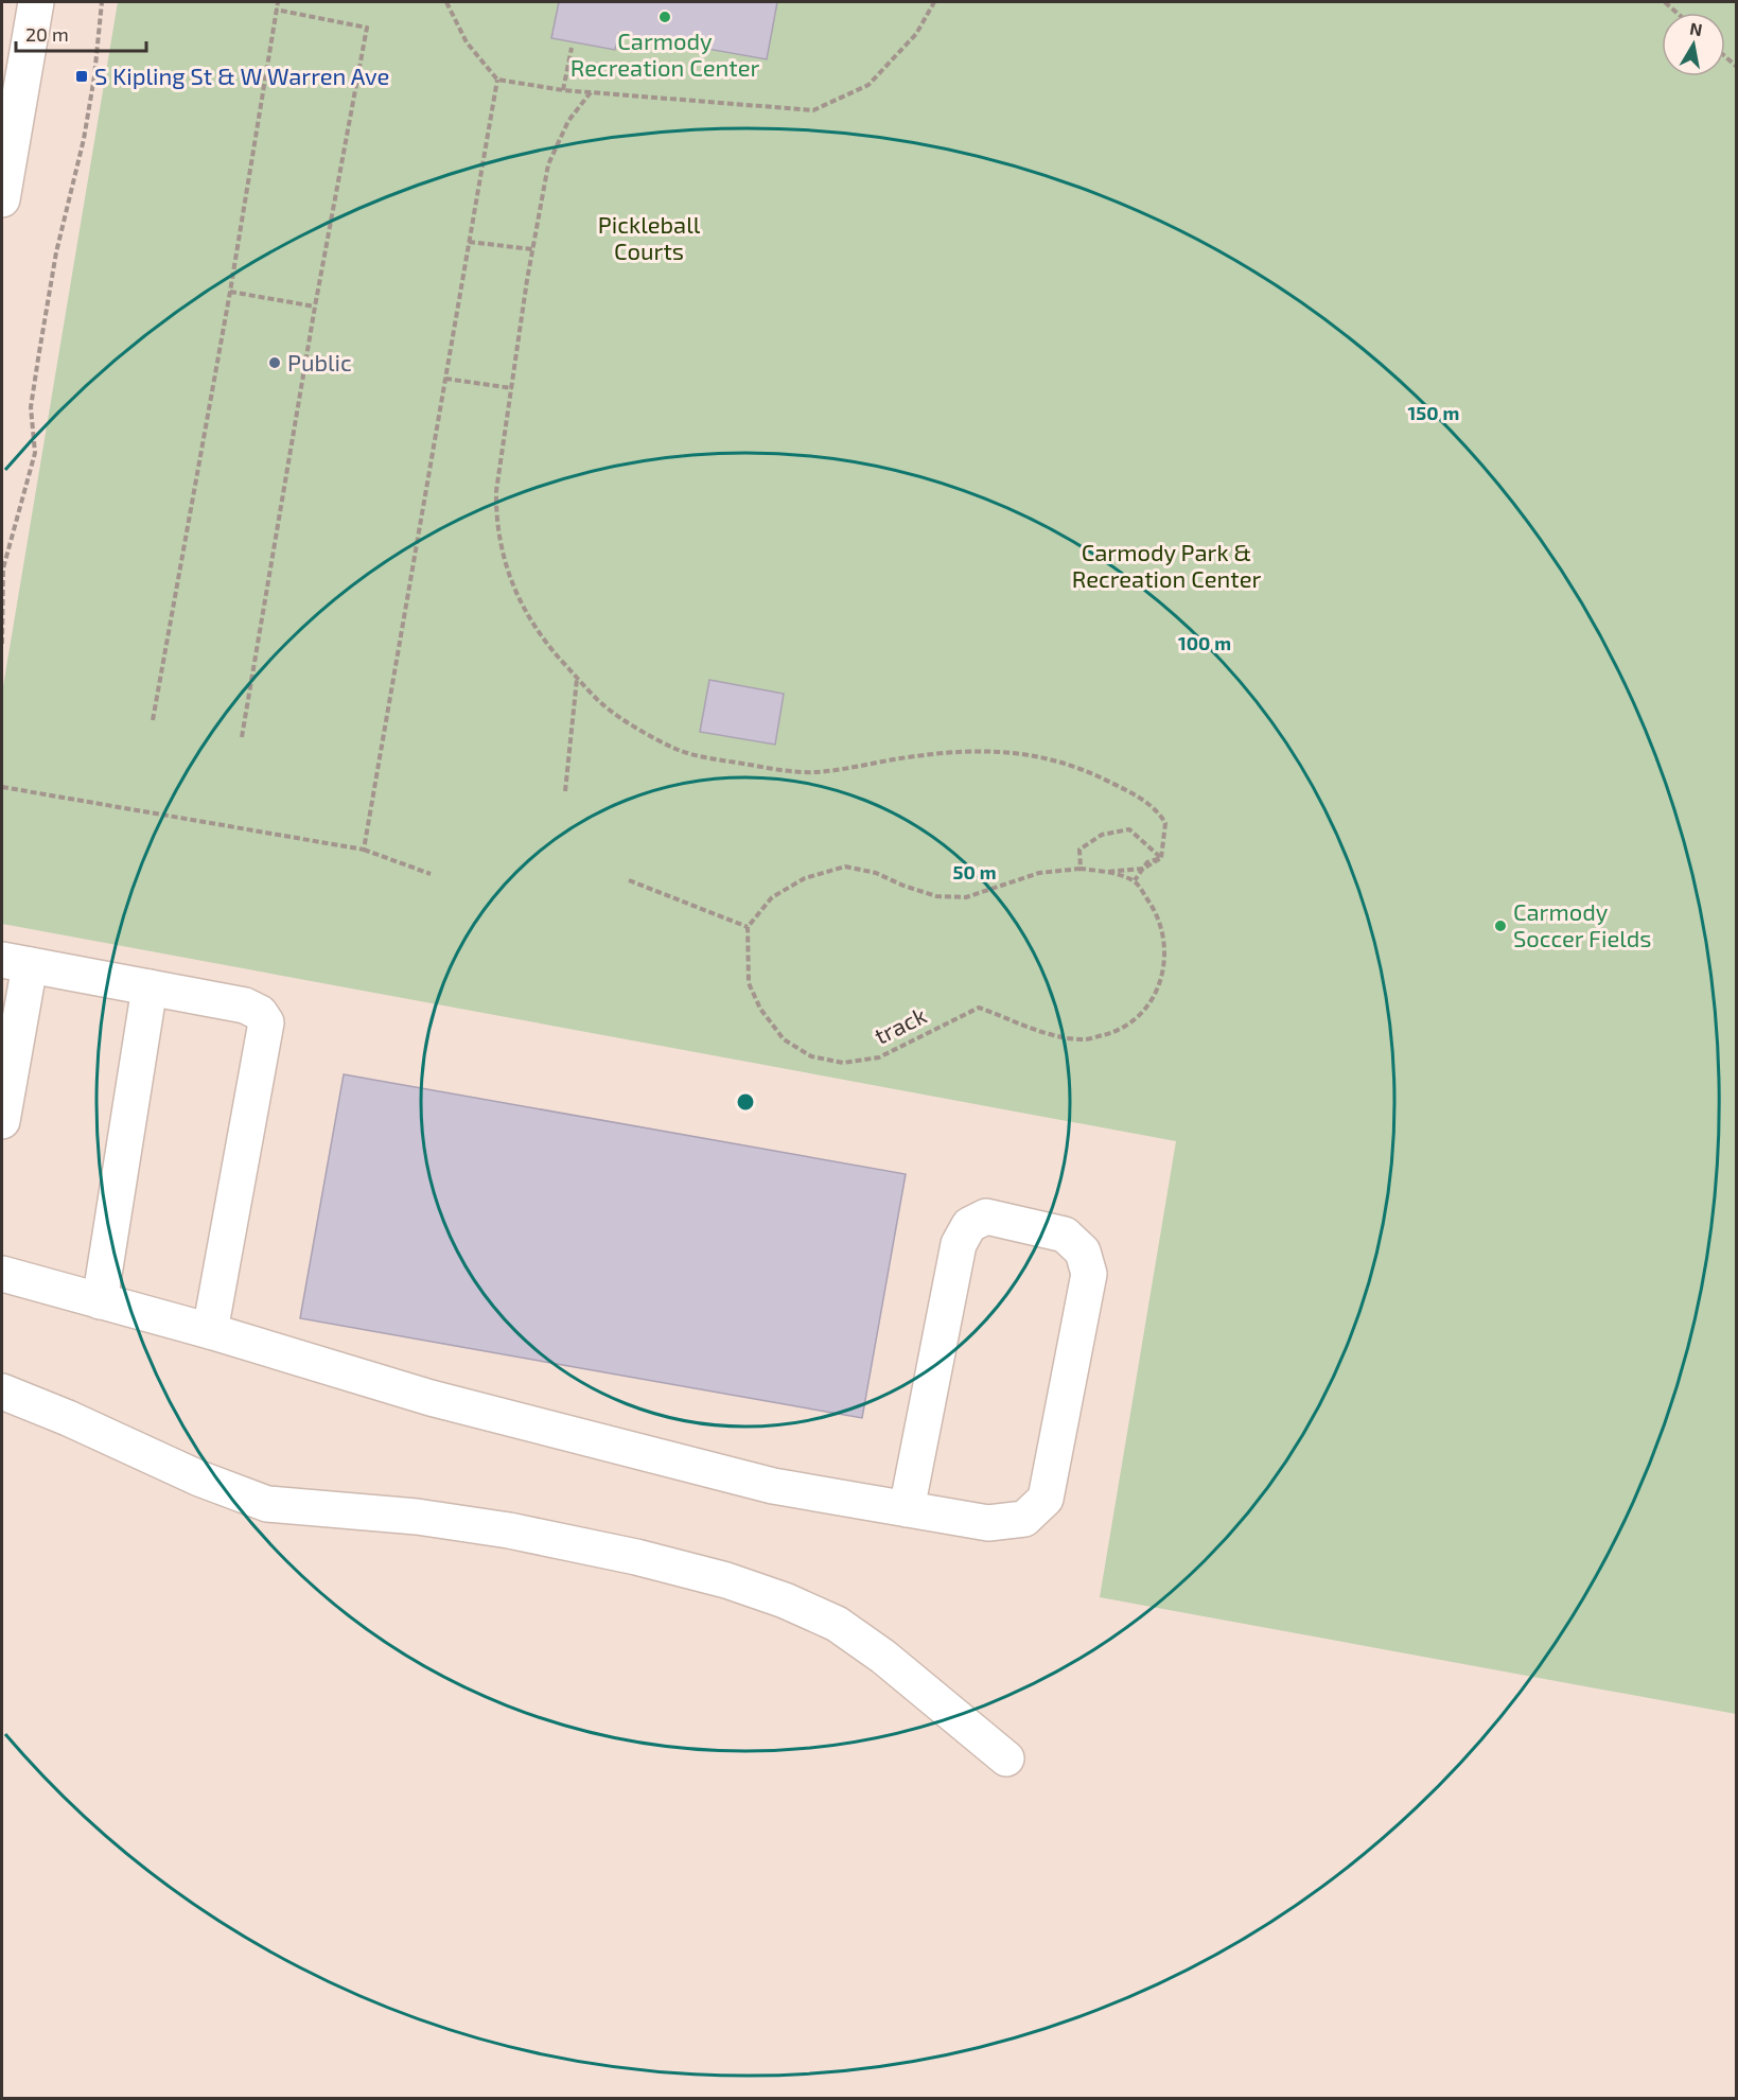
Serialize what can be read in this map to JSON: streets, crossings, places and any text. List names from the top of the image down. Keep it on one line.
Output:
{"streets":{"path":["track"]},"parks":["Pickleball Courts","Carmody Park & Recreation Center"],"places":{"other":["Carmody Recreation Center","Public","Carmody Soccer Fields"],"transit":["S Kipling St & W Warren Ave"]},"scale_bar":"20 m","north":"top","rings":["150 m","100 m","50 m"]}
